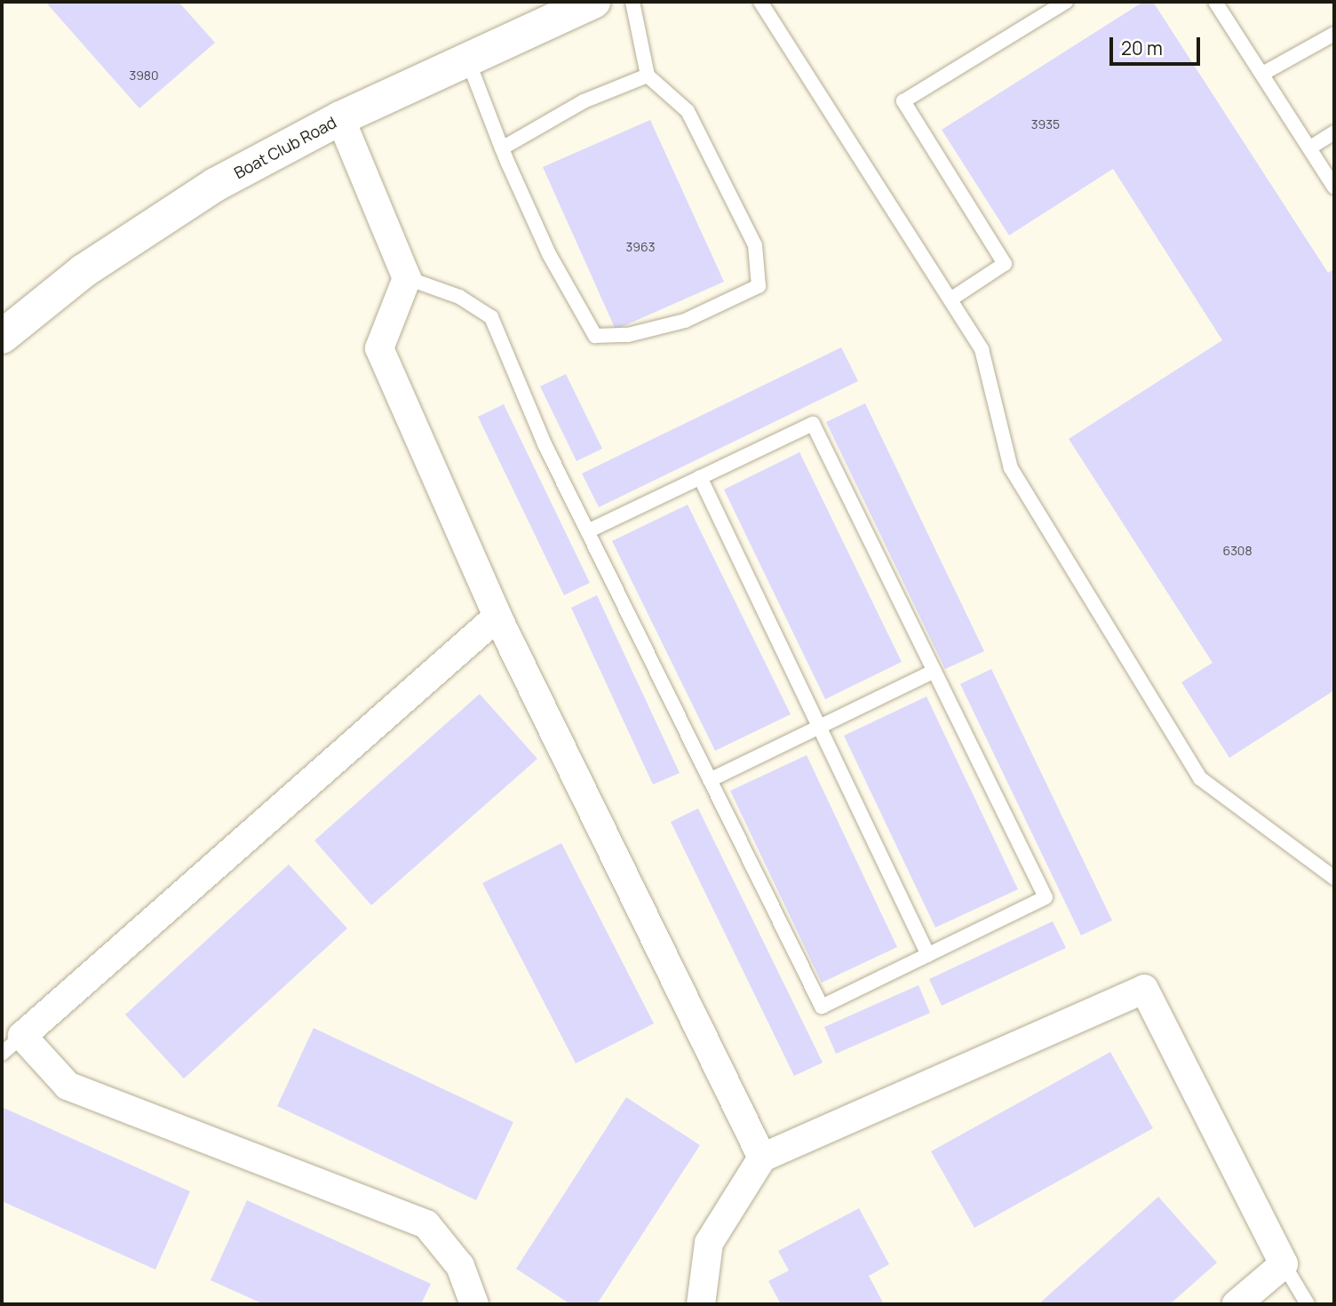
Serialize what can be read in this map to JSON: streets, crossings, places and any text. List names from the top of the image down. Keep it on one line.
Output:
{"streets":{"main road":["Boat Club Road"]},"house_numbers":["3980","3935","3963","6308"],"scale_bar":"20 m"}
